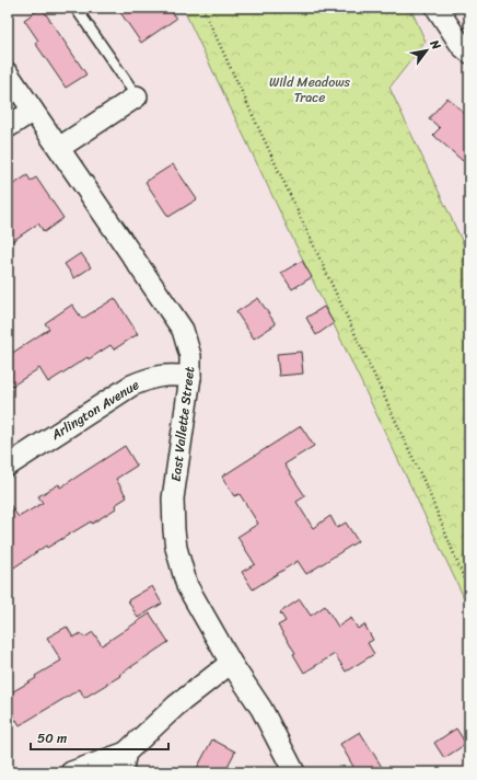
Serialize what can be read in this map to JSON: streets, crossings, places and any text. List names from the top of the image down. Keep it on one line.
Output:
{"streets":{"street":["Arlington Avenue","East Vallette Street"]},"crossings":[["Arlington Avenue","East Vallette Street"]],"parks":["Wild Meadows Trace"],"scale_bar":"50 m","north":"top right"}
